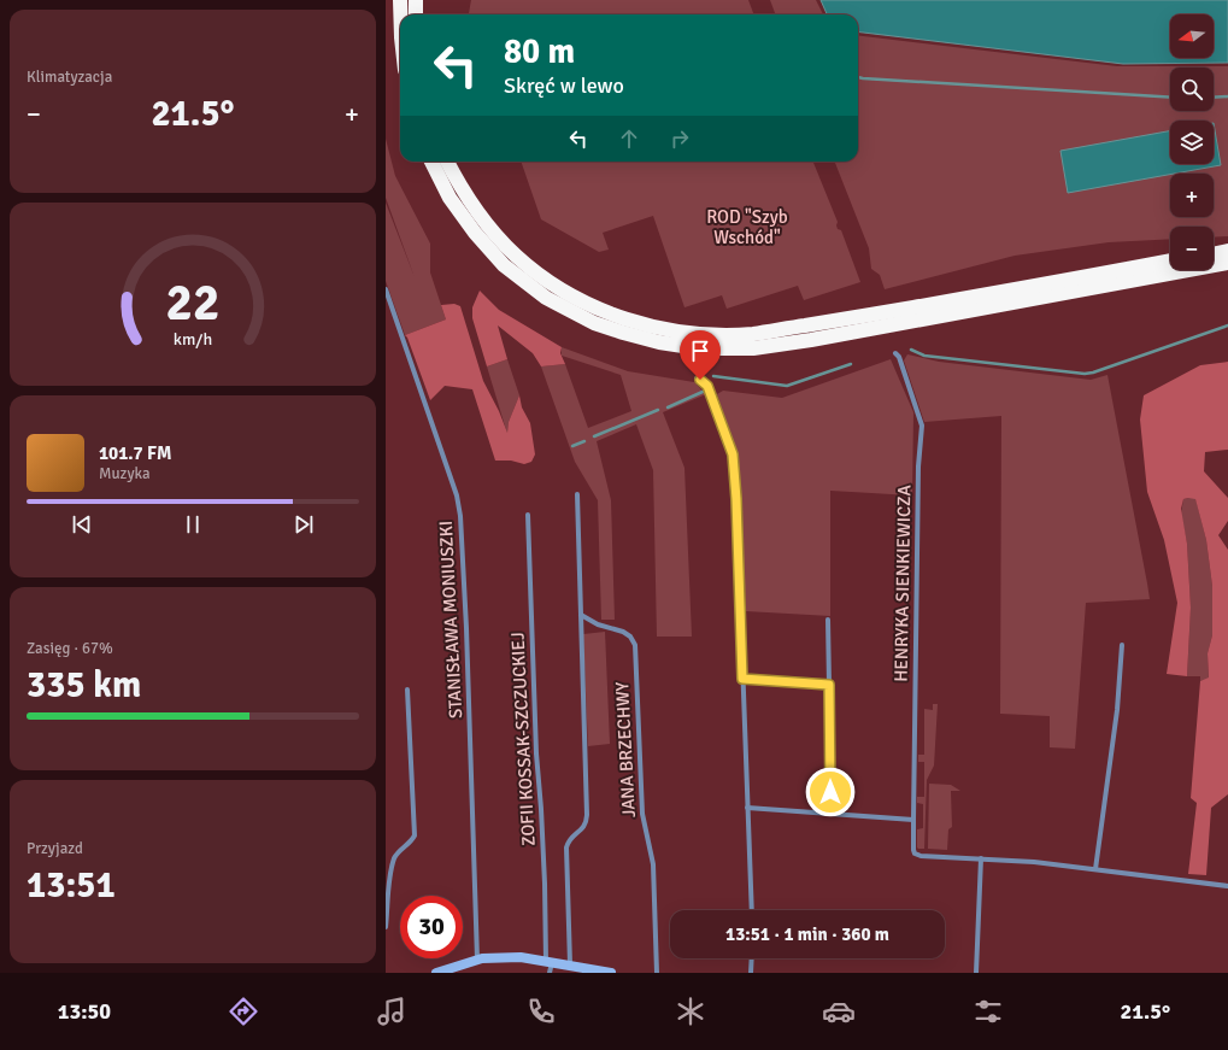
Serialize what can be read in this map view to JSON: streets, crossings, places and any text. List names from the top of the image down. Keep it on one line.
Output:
{"streets":{"street":["HENRYKA SIENKIEWICZA","STANISŁAWA MONIUSZKI","ZOFII KOSSAK-SZCZUCKIEJ","JANA BRZECHWY"]},"parks":["ROD \"Szyb Wschód\""],"north":"left","page":{"tile":["Klimatyzacja",["Zasięg · 67%","335 km"],["Przyjazd","13:51"]],"map_buttons":["+","−"],"turn":["80 m","Skręć w lewo"],"heat":["−","21.5°","+"],"song":["101.7 FM","Muzyka"],"limit":"30","trip":"13:51 · 1 min · 360 m","tabs":["13:50","21.5°"],"gauge":["22","km/h"]}}
